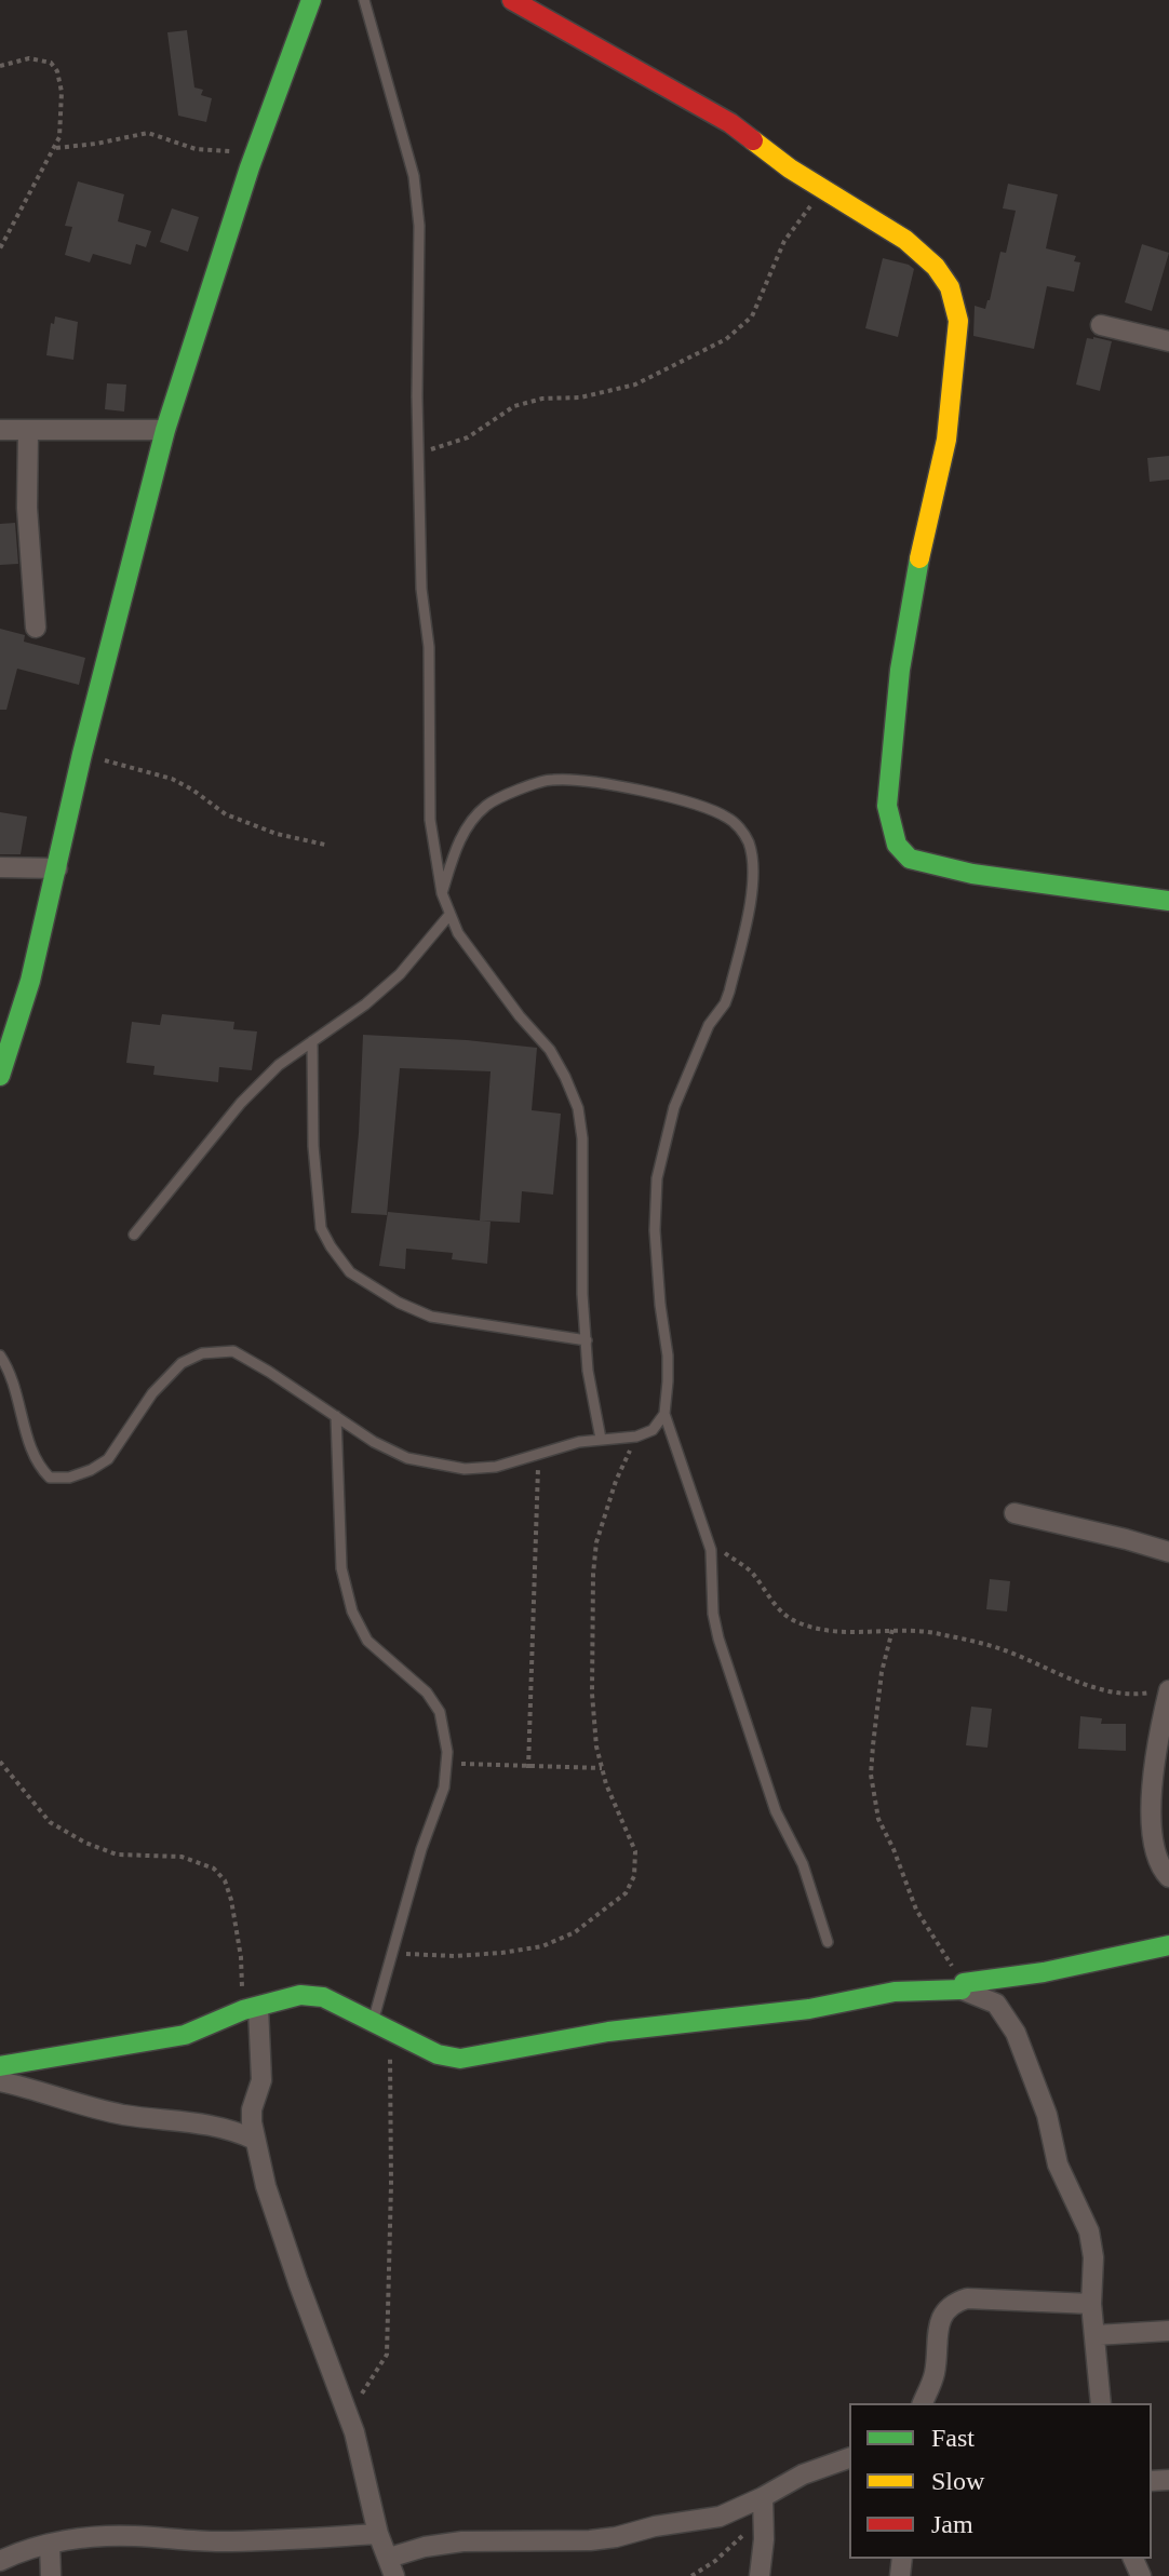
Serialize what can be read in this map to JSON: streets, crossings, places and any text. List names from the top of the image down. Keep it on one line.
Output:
{"legend":["Fast","Slow","Jam"]}
